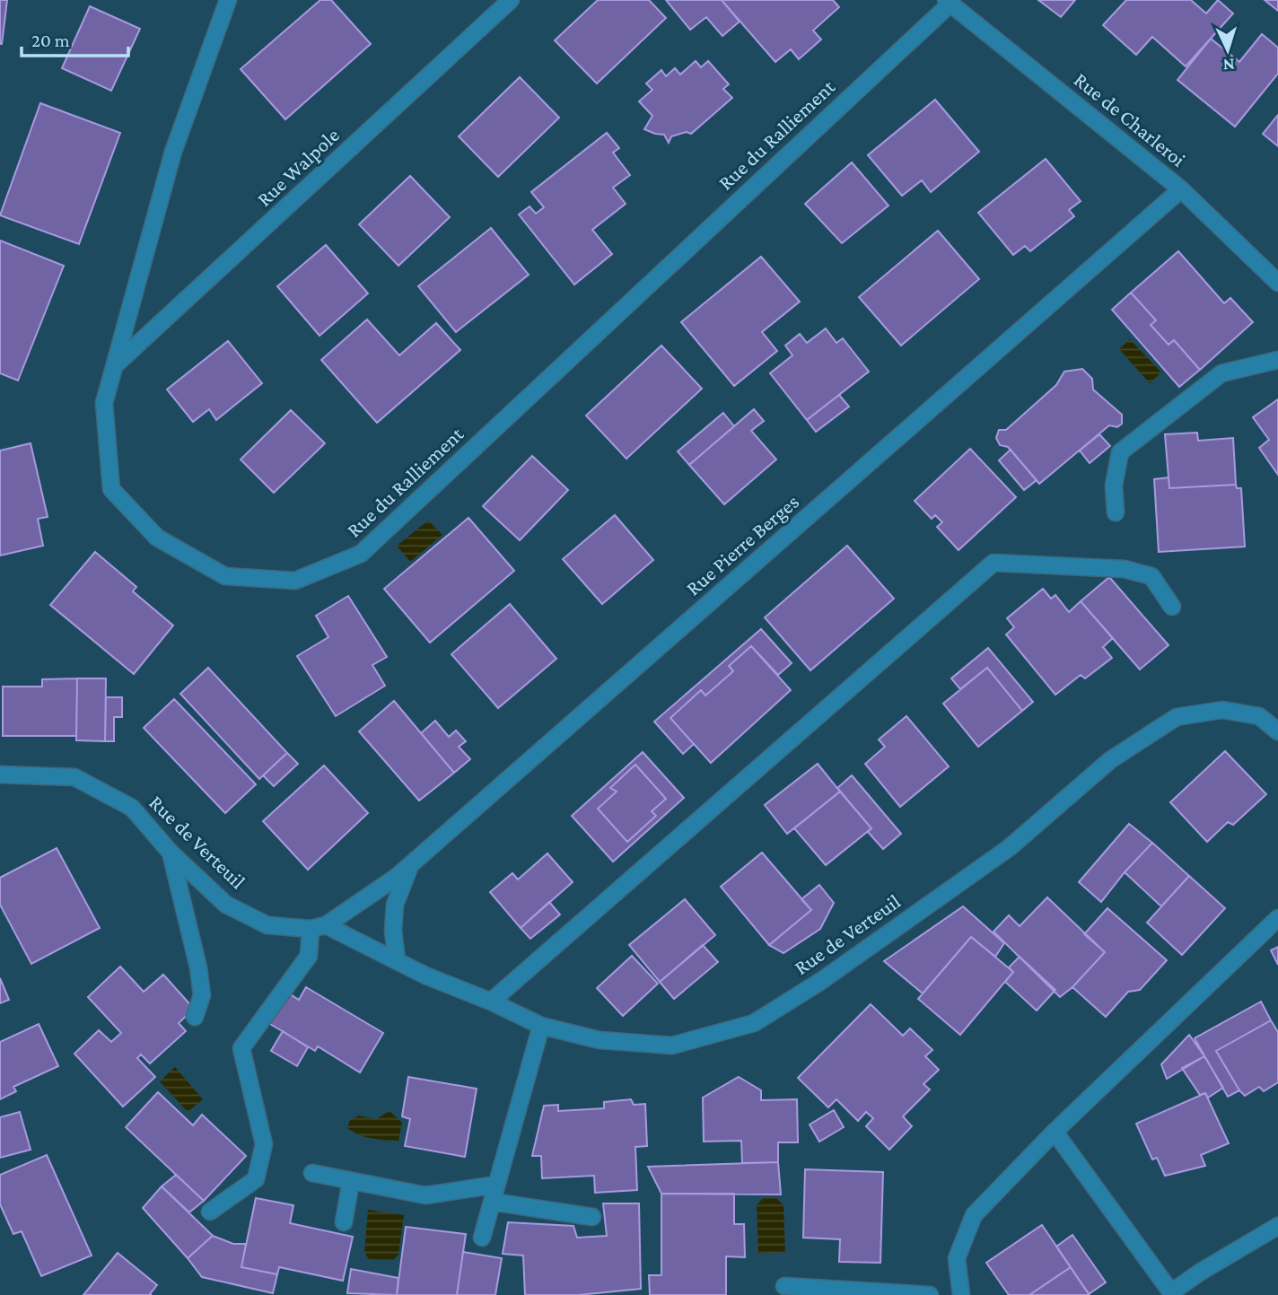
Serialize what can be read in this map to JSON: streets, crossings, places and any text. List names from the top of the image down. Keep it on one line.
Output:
{"streets":{"street":["Rue de Charleroi","Rue du Ralliement","Rue Walpole","Rue Pierre Berges","Rue de Verteuil"]},"crossings":[["Rue de Charleroi","Rue du Ralliement"],["Rue de Charleroi","Rue Pierre Berges"],["Rue du Ralliement","Rue Walpole"],["Rue Pierre Berges","Rue de Verteuil"]],"scale_bar":"20 m","north":"bottom"}
